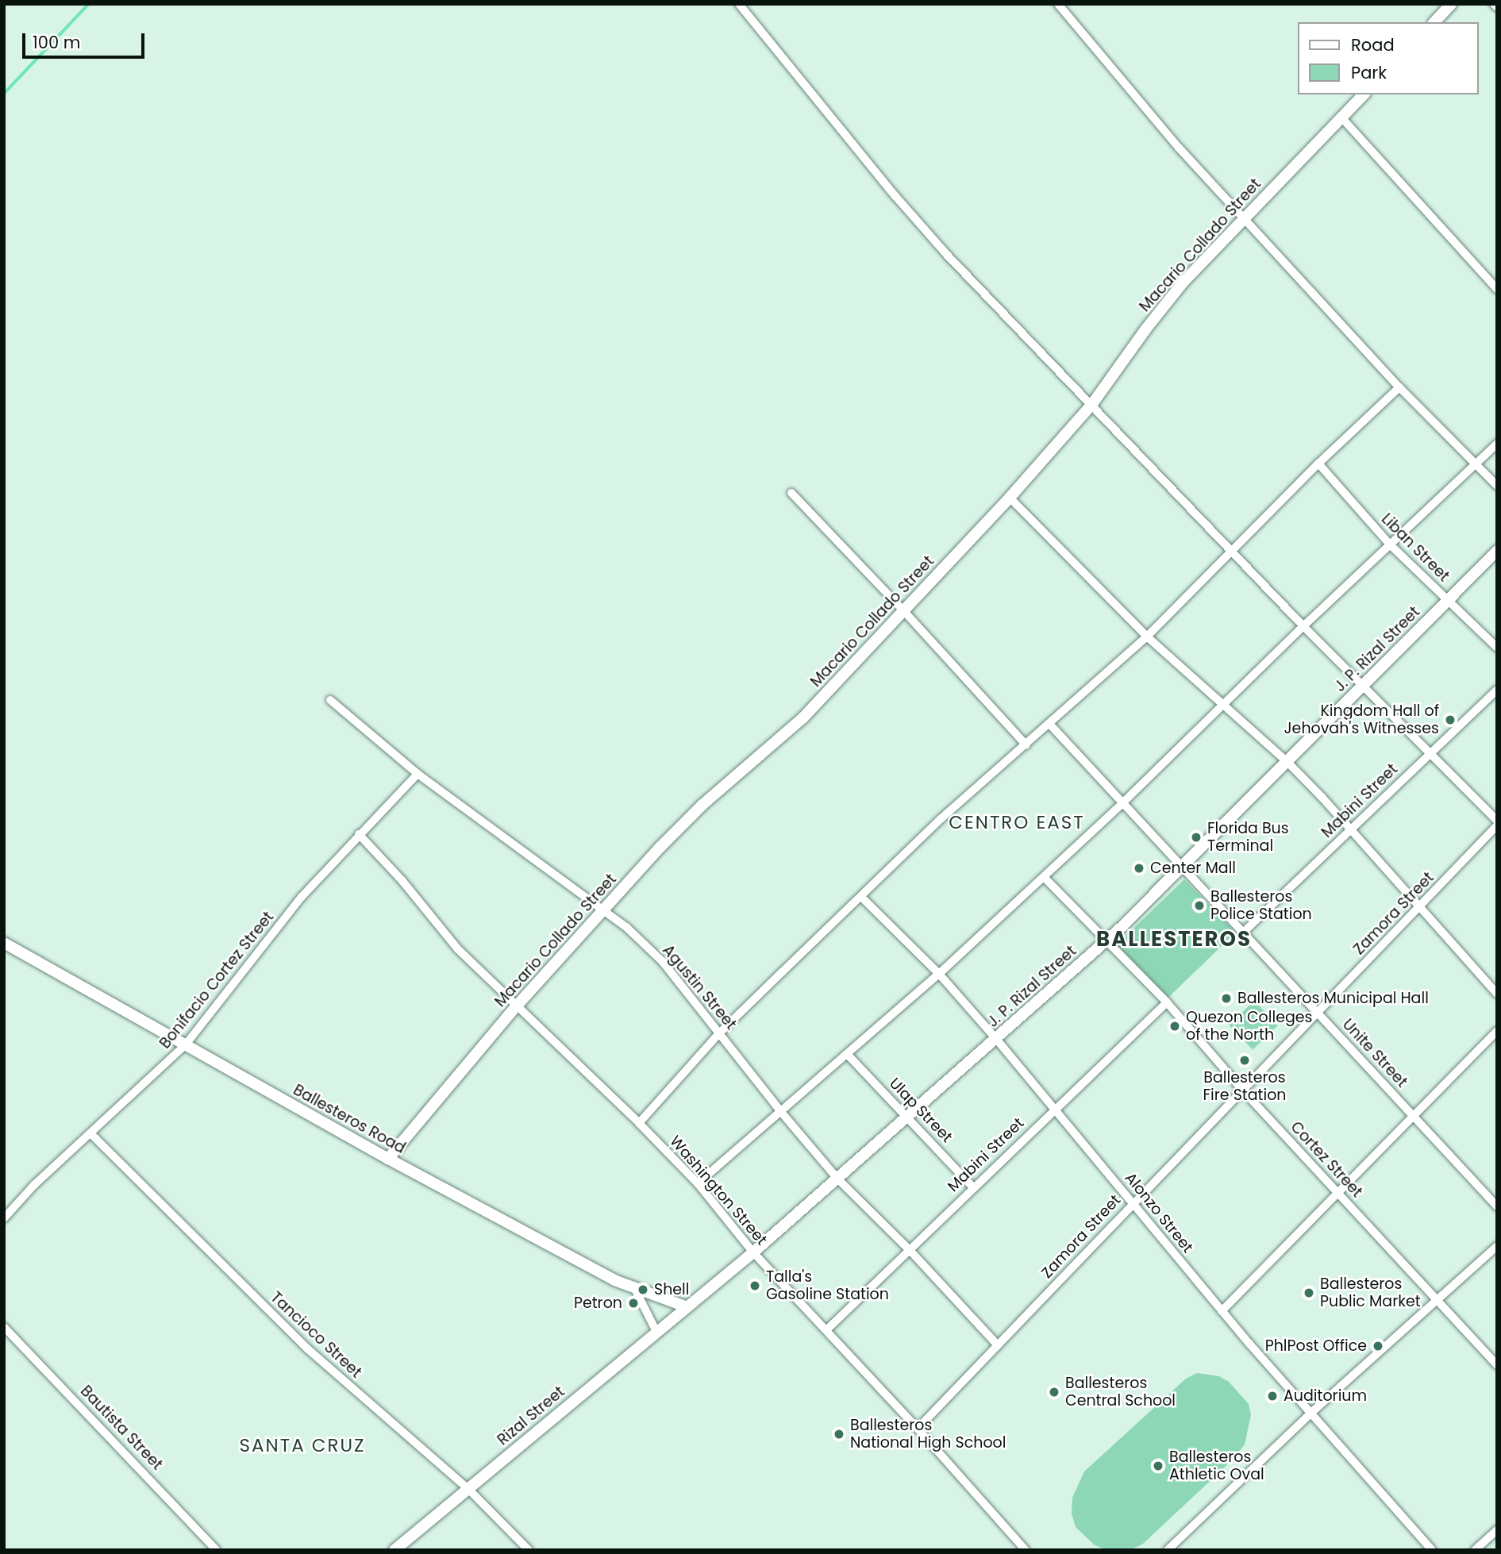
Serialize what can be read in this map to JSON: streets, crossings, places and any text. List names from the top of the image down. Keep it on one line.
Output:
{"streets":{"main road":["Macario Collado Street","J. P. Rizal Street","Ballesteros Road","Rizal Street"],"street":["Liban Street","Mabini Street","Zamora Street","Bonifacio Cortez Street","Agustin Street","Unite Street","Ulap Street","Cortez Street","Washington Street","Alonzo Street","Tancioco Street","Bautista Street"]},"crossings":[["Macario Collado Street","Agustin Street"],["Macario Collado Street","Ballesteros Road"],["Macario Collado Street","Washington Street"],["Liban Street","J. P. Rizal Street"],["J. P. Rizal Street","Agustin Street"],["J. P. Rizal Street","Unite Street"],["J. P. Rizal Street","Ulap Street"],["J. P. Rizal Street","Ballesteros Road"],["J. P. Rizal Street","Cortez Street"],["J. P. Rizal Street","Washington Street"],["J. P. Rizal Street","Alonzo Street"],["J. P. Rizal Street","Rizal Street"],["Mabini Street","Agustin Street"],["Mabini Street","Unite Street"],["Mabini Street","Ulap Street"],["Mabini Street","Cortez Street"],["Mabini Street","Washington Street"],["Mabini Street","Alonzo Street"],["Zamora Street","Agustin Street"],["Zamora Street","Unite Street"],["Zamora Street","Cortez Street"],["Zamora Street","Washington Street"],["Zamora Street","Alonzo Street"],["Bonifacio Cortez Street","Agustin Street"],["Bonifacio Cortez Street","Ballesteros Road"],["Bonifacio Cortez Street","Washington Street"],["Bonifacio Cortez Street","Tancioco Street"],["Ballesteros Road","Rizal Street"],["Tancioco Street","Rizal Street"]],"districts":["CENTRO EAST","BALLESTEROS","SANTA CRUZ"],"places":["Kingdom Hall of Jehovah's Witnesses","Florida Bus Terminal","Center Mall","Ballesteros Police Station","Ballesteros Municipal Hall","Quezon Colleges of the North","Ballesteros Fire Station","Talla's Gasoline Station","Shell","Ballesteros Public Market","Petron","PhlPost Office","Ballesteros Central School","Auditorium","Ballesteros National High School","Ballesteros Athletic Oval"],"legend":["Road","Park"],"scale_bar":"100 m"}
